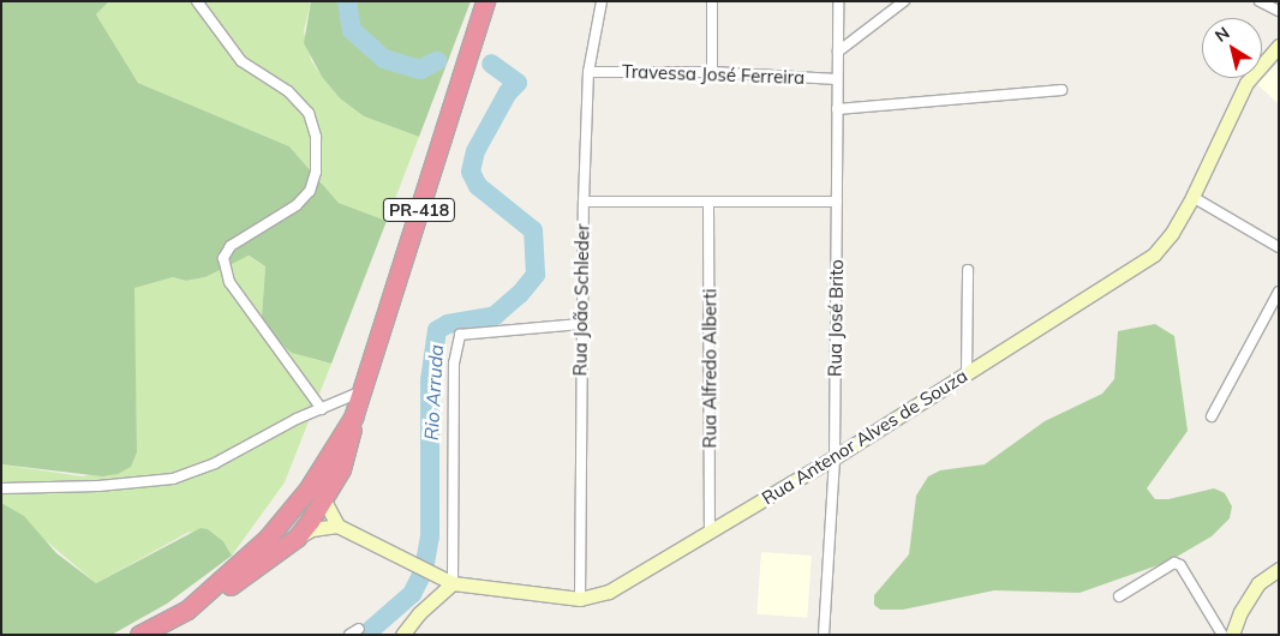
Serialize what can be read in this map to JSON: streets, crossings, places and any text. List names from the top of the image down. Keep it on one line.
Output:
{"streets":{"highway":["PR-418"],"main road":["Rua Antenor Alves de Souza"],"street":["Travessa José Ferreira","Rua João Schleder","Rua José Brito","Rua Alfredo Alberti"]},"crossings":[["Travessa José Ferreira","Rua João Schleder"],["Travessa José Ferreira","Rua José Brito"],["Rua João Schleder","Rua Antenor Alves de Souza"],["Rua José Brito","Rua Antenor Alves de Souza"],["Rua Alfredo Alberti","Rua Antenor Alves de Souza"]],"water":["Rio Arruda"],"north":"top left"}
